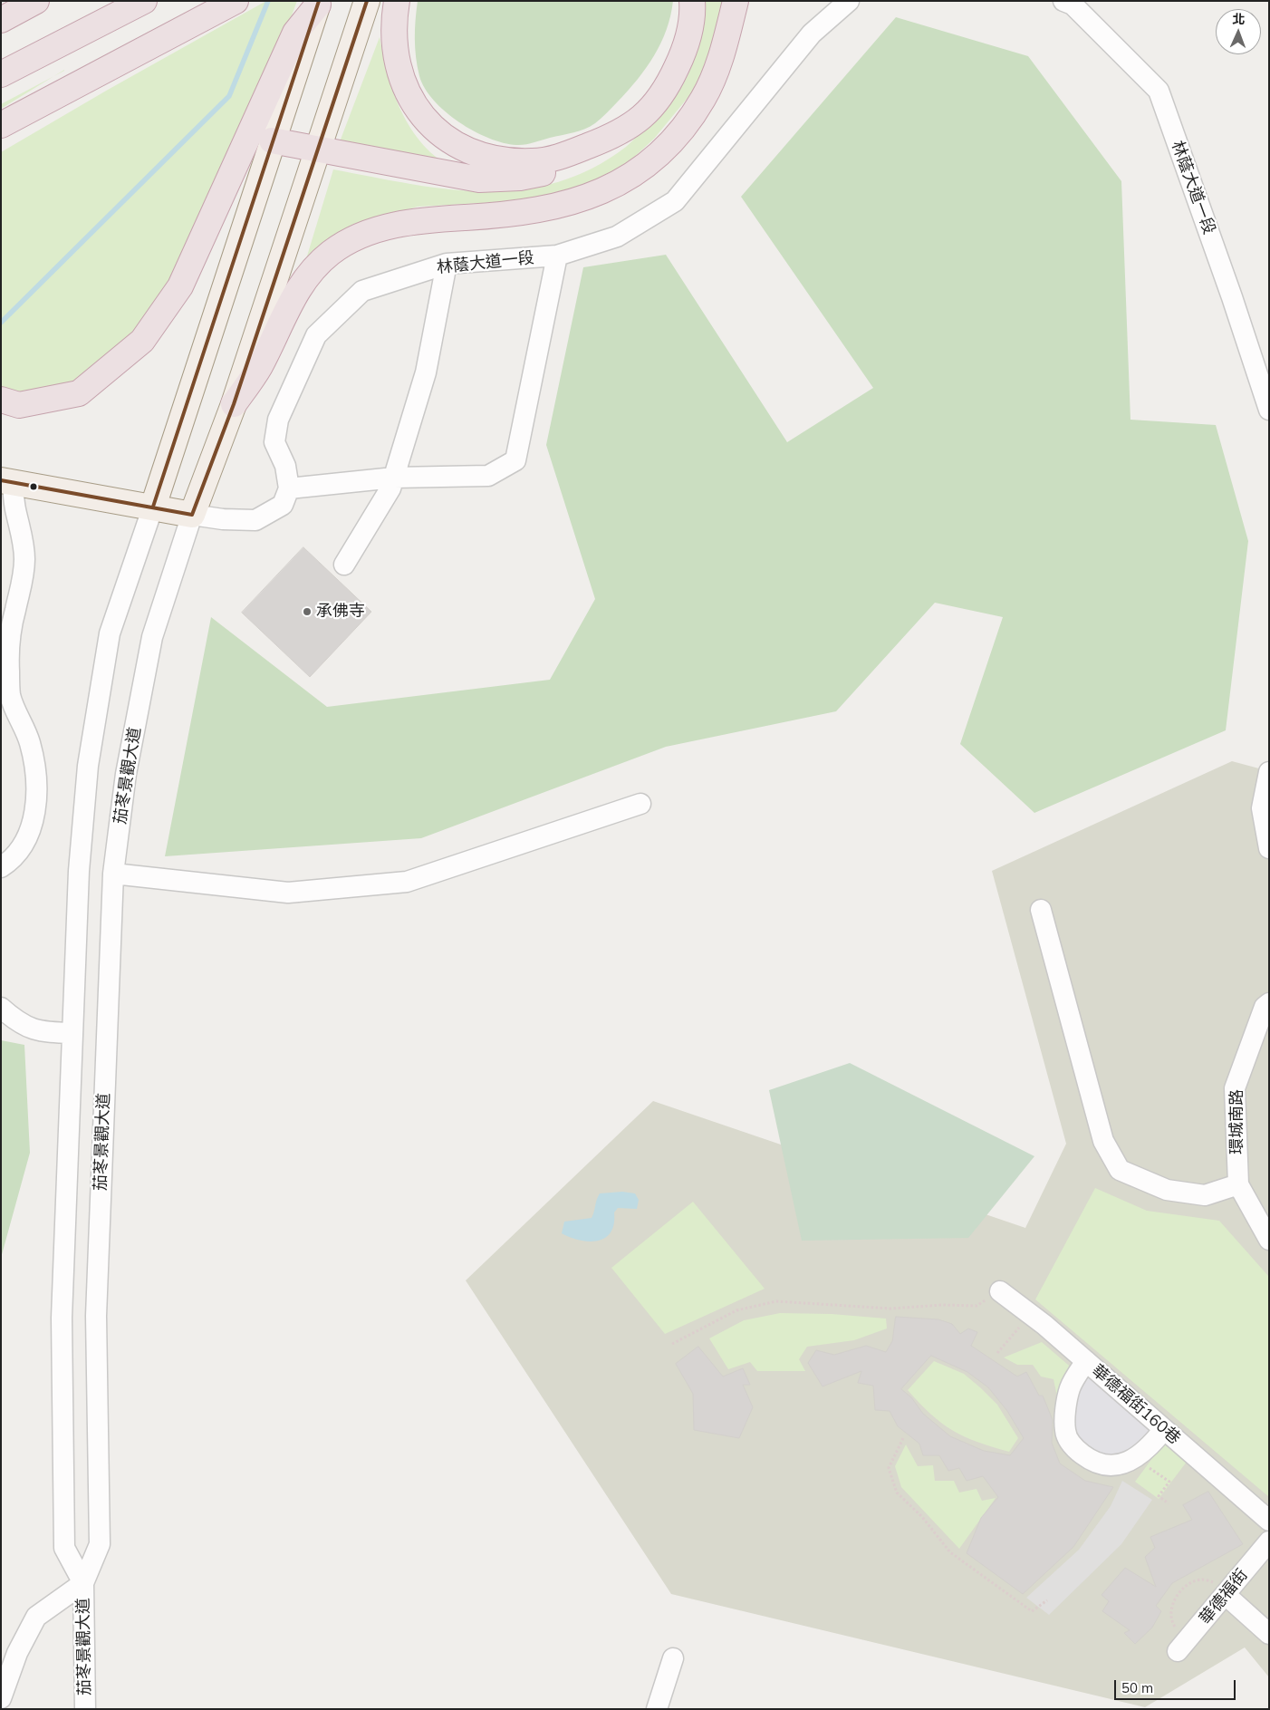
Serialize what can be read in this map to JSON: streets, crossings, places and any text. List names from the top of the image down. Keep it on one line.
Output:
{"streets":{"main road":["茄苳景觀大道"],"street":["林蔭大道一段","環城南路","華德福街160巷","華德福街"]},"places":["承佛寺"],"scale_bar":"50 m","north":"top"}
